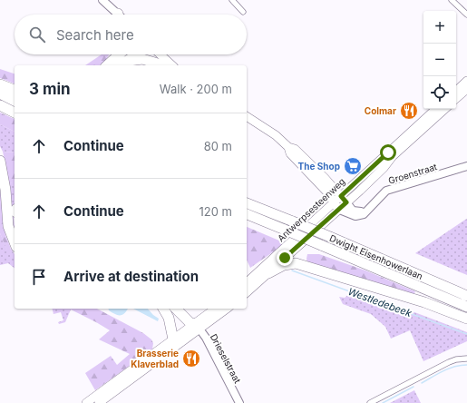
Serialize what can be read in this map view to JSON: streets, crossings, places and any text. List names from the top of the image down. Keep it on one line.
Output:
{"streets":{"highway":["Dwight Eisenhowerlaan"],"main road":["Antwerpsesteenweg"],"street":["Groenstraat","Drieselstraat"]},"crossings":[["Groenstraat","Antwerpsesteenweg"]],"water":["Westledebeek"],"places":{"restaurant":["Colmar","Brasserie Klaverblad"],"supermarket":["The Shop"]},"page":{"map_buttons":["+","−"],"search":"Search here","heading":["3 min","Walk · 200 m"],"list":[["Continue","80 m"],["Continue","120 m"],"Arrive at destination"]}}
